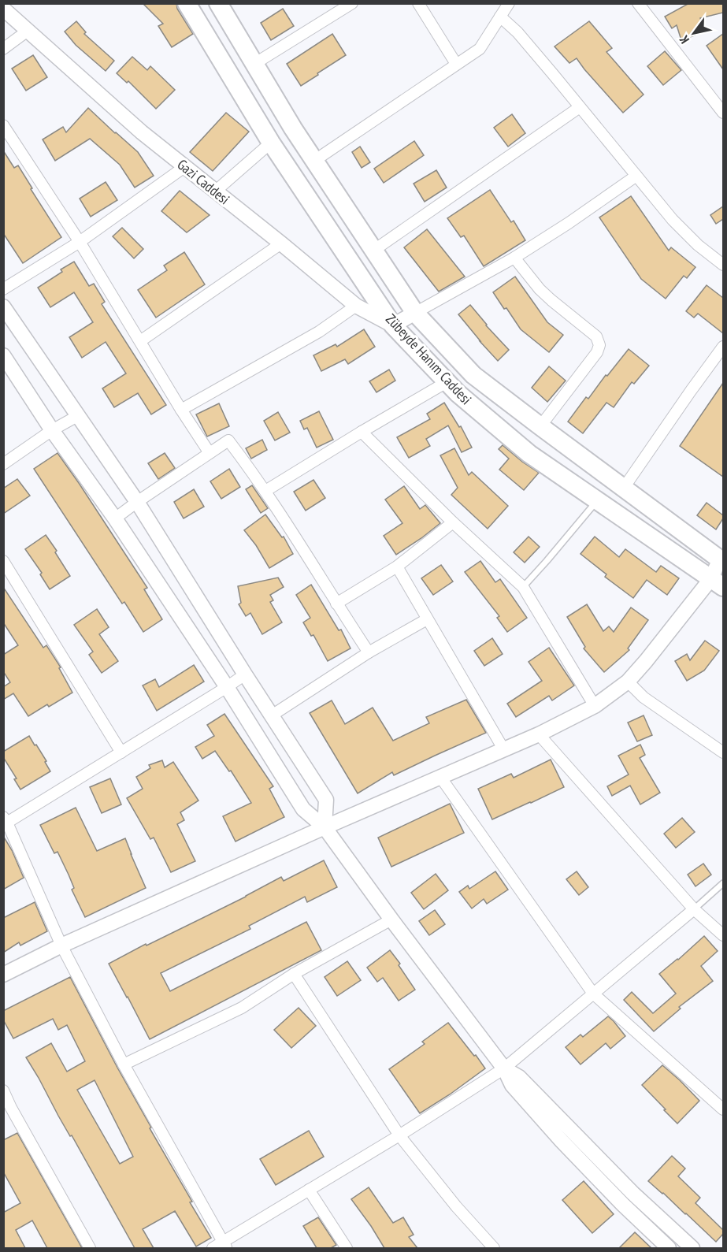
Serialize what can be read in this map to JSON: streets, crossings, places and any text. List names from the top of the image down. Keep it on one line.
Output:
{"streets":{"main road":["Zübeyde Hanım Caddesi"],"street":["Gazi Caddesi"]},"crossings":[["Gazi Caddesi","Zübeyde Hanım Caddesi"]],"north":"bottom left"}
